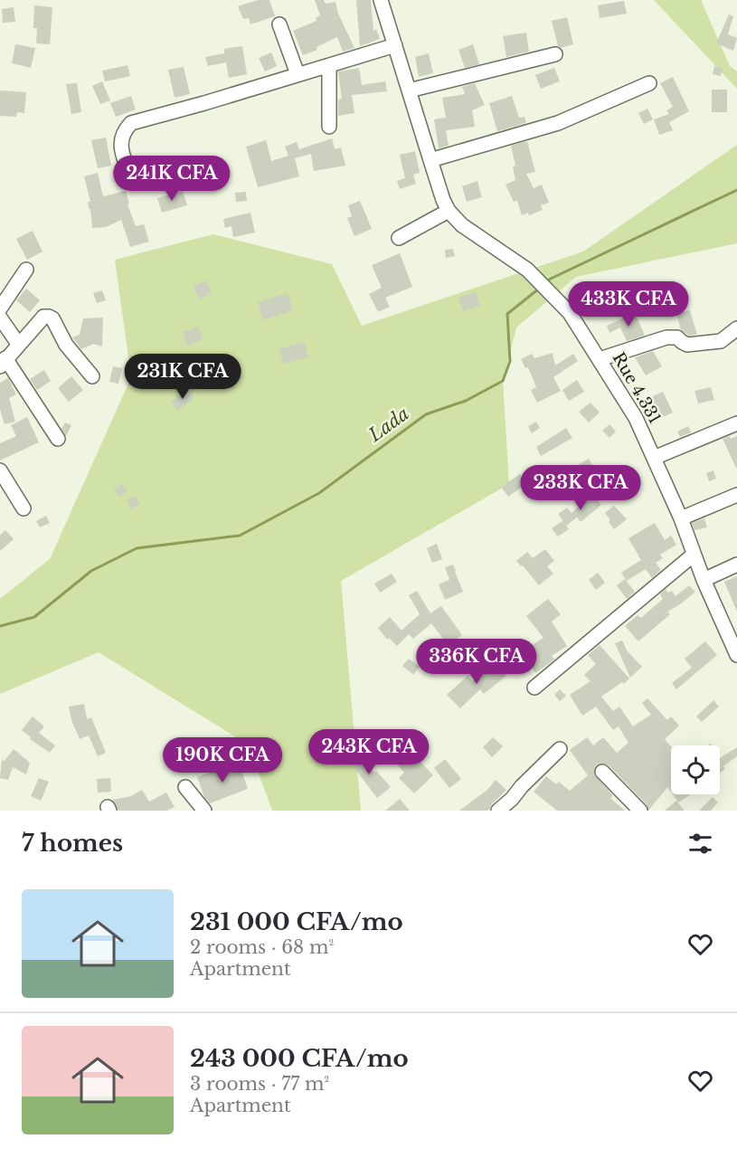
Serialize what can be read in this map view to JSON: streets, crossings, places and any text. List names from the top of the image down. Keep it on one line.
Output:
{"streets":{"street":["Rue 4.331"]},"water":["Lada"],"page":{"price":["241K CFA","433K CFA","231K CFA","233K CFA","336K CFA","243K CFA","190K CFA"],"heading":"7 homes","list":[{"name":"231 000 CFA/mo","note":"2 rooms · 68 m² · Apartment"},{"name":"243 000 CFA/mo","note":"3 rooms · 77 m² · Apartment"}]}}
